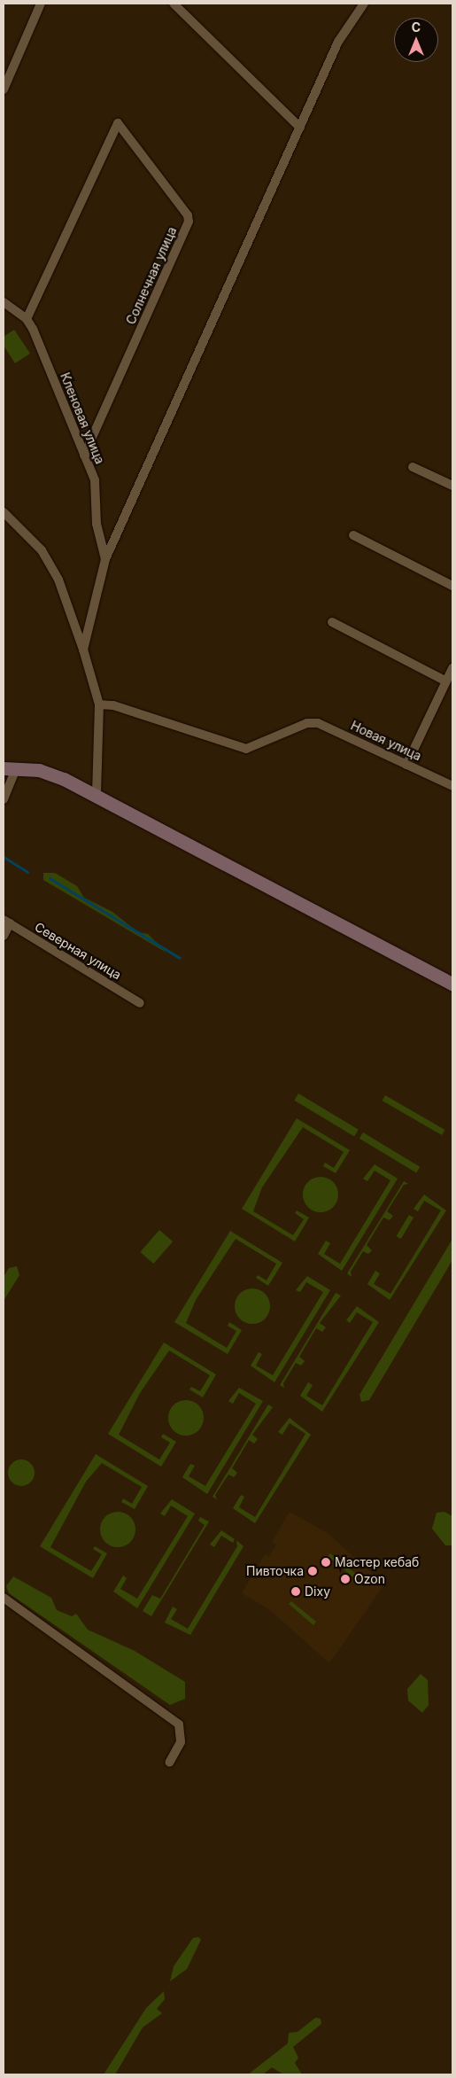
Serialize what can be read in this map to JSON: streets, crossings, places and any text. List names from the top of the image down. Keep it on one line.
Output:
{"streets":{"street":["Солнечная улица","Кленовая улица","Новая улица","Северная улица"]},"crossings":[["Солнечная улица","Кленовая улица"]],"places":["Мастер кебаб","Пивточка","Ozon","Dixy"],"north":"top"}
